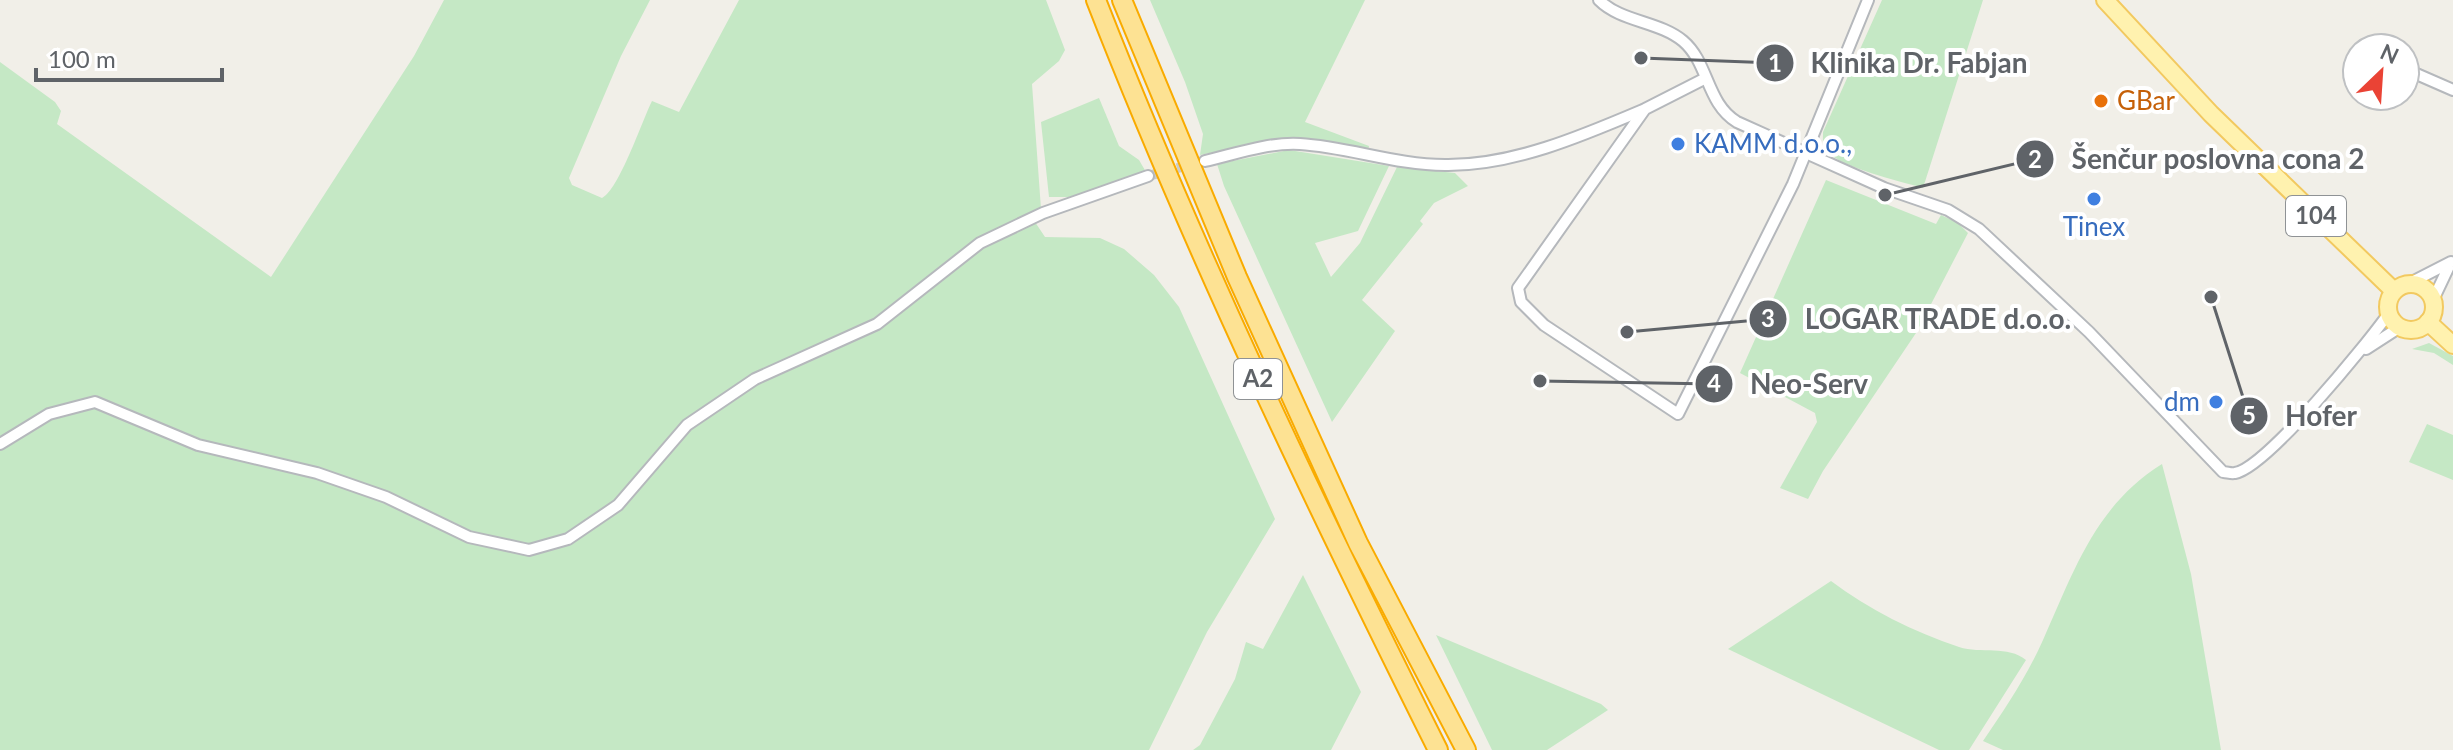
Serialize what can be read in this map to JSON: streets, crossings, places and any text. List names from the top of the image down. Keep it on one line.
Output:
{"streets":{"highway":["A2"],"main road":["104"]},"places":["Klinika Dr. Fabjan","GBar","KAMM d.o.o.,","Šenčur poslovna cona 2","Tinex","Hofer","LOGAR TRADE d.o.o.","Neo-Serv","dm"],"scale_bar":"100 m","north":"top right"}
